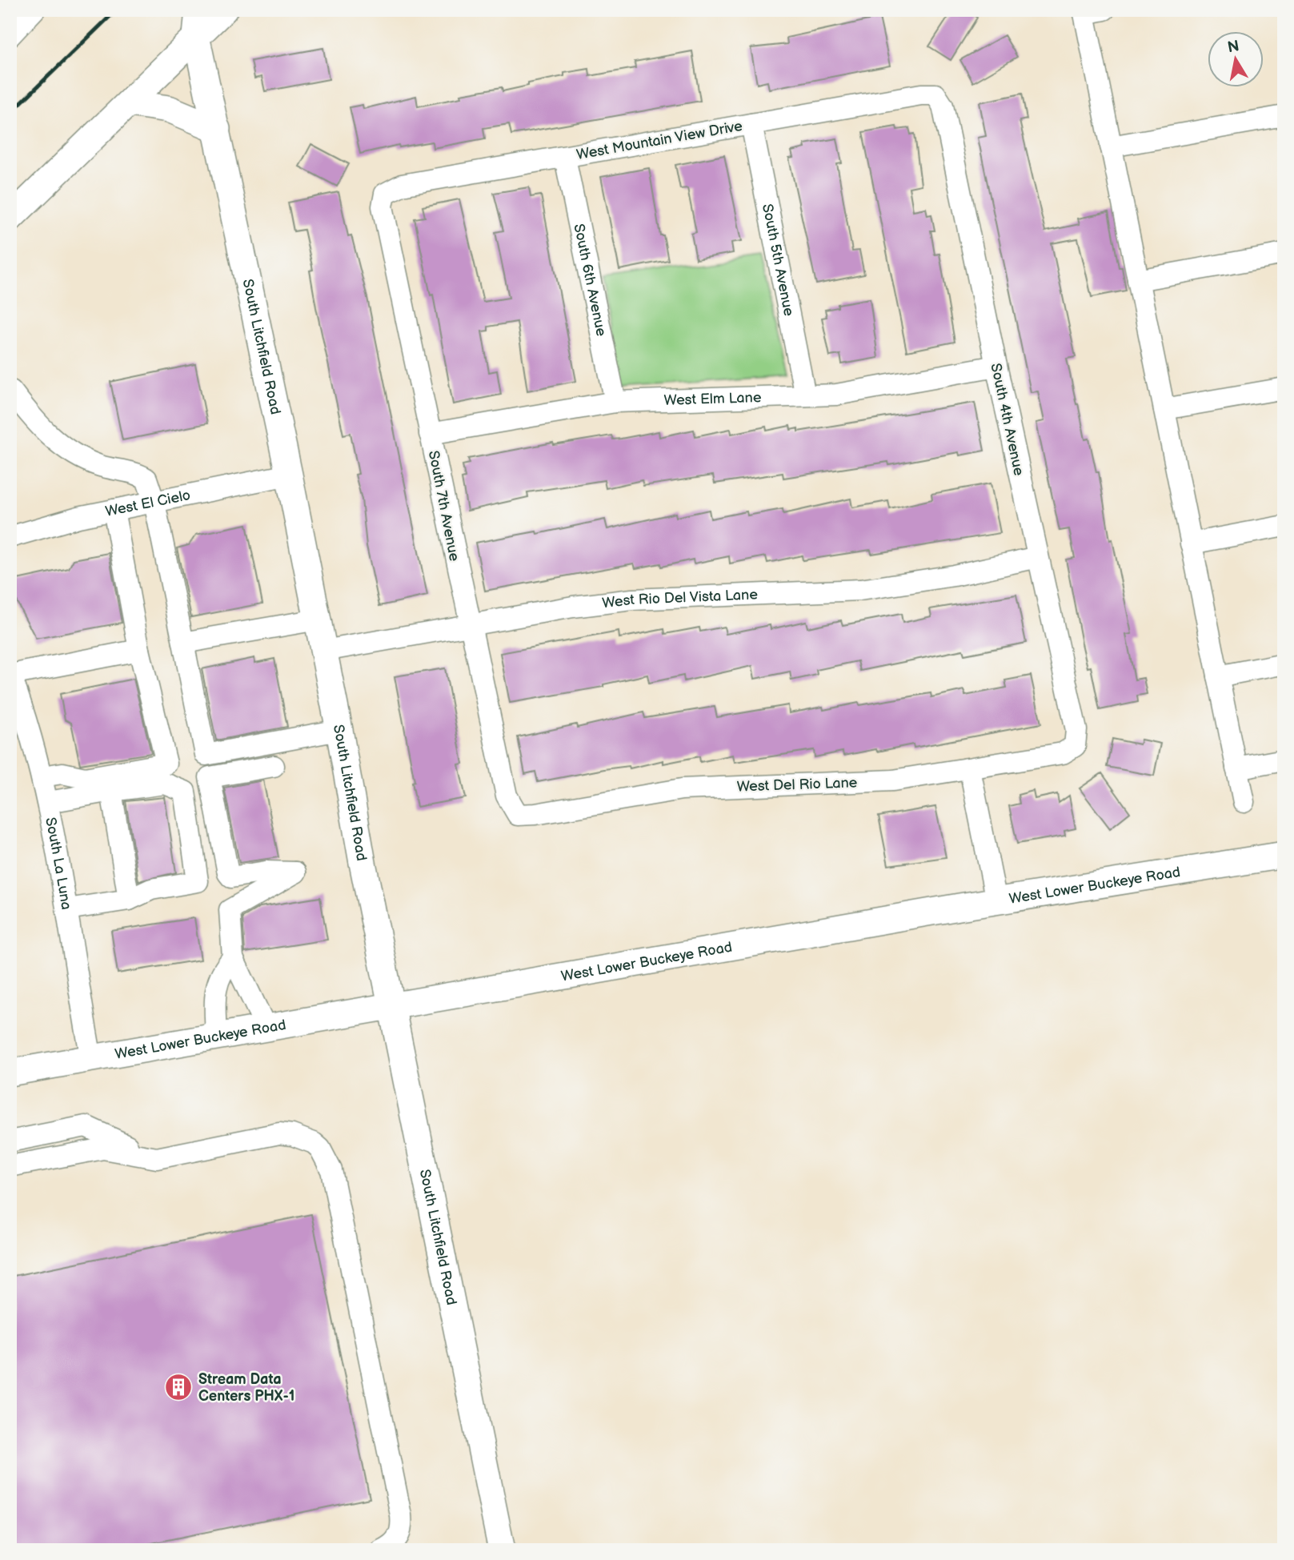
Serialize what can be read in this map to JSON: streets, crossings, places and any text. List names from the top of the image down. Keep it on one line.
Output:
{"streets":{"main road":["South Litchfield Road","West Lower Buckeye Road"],"street":["West Mountain View Drive","South 5th Avenue","South 6th Avenue","West Elm Lane","South 4th Avenue","West El Cielo","South 7th Avenue","West Rio Del Vista Lane","West Del Rio Lane","South La Luna"]},"crossings":[["West Mountain View Drive","South 5th Avenue"],["West Mountain View Drive","South 6th Avenue"],["West Mountain View Drive","South 4th Avenue"],["West Mountain View Drive","South 7th Avenue"],["South 5th Avenue","West Elm Lane"],["South 6th Avenue","West Elm Lane"],["South Litchfield Road","West El Cielo"],["South Litchfield Road","West Rio Del Vista Lane"],["South Litchfield Road","West Lower Buckeye Road"],["West Elm Lane","South 4th Avenue"],["West Elm Lane","South 7th Avenue"],["South 4th Avenue","West Rio Del Vista Lane"],["South 4th Avenue","West Del Rio Lane"],["South 7th Avenue","West Rio Del Vista Lane"],["South 7th Avenue","West Del Rio Lane"],["South La Luna","West Lower Buckeye Road"]],"places":{"building":["Stream Data Centers PHX-1"]},"north":"top"}
